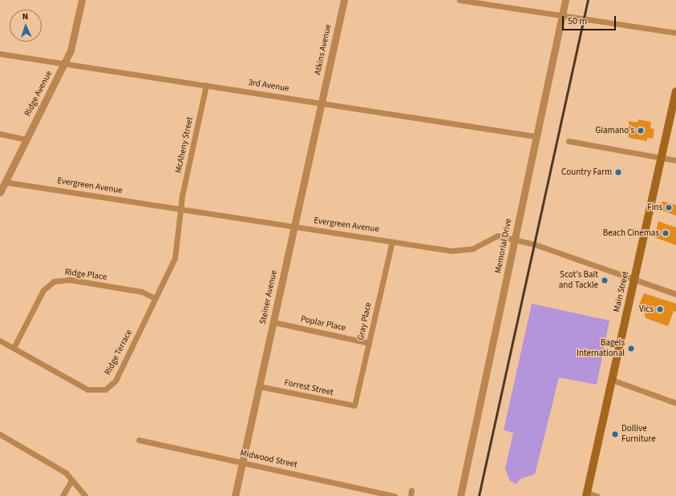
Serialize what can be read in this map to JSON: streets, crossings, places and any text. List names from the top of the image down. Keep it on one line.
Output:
{"streets":{"main road":["Main Street"],"street":["Atkins Avenue","3rd Avenue","Ridge Avenue","McAheny Street","Evergreen Avenue","Memorial Drive","Ridge Place","Steiner Avenue","Gray Place","Poplar Place","Ridge Terrace","Forrest Street","Midwood Street"]},"crossings":[["Atkins Avenue","3rd Avenue"],["Atkins Avenue","Steiner Avenue"],["3rd Avenue","Ridge Avenue"],["3rd Avenue","McAheny Street"],["3rd Avenue","Memorial Drive"],["3rd Avenue","Steiner Avenue"],["Ridge Avenue","Evergreen Avenue"],["McAheny Street","Evergreen Avenue"],["McAheny Street","Ridge Terrace"],["Evergreen Avenue","Memorial Drive"],["Evergreen Avenue","Main Street"],["Evergreen Avenue","Steiner Avenue"],["Evergreen Avenue","Gray Place"],["Evergreen Avenue","Ridge Terrace"],["Ridge Place","Ridge Terrace"],["Steiner Avenue","Poplar Place"],["Steiner Avenue","Forrest Street"],["Steiner Avenue","Midwood Street"],["Gray Place","Poplar Place"],["Gray Place","Forrest Street"]],"places":["Giamano's","Country Farm","Fins","Beach Cinemas","Scot's Bait and Tackle","Vics","Bagels International","Dollive Furniture"],"scale_bar":"50 m","north":"top"}
